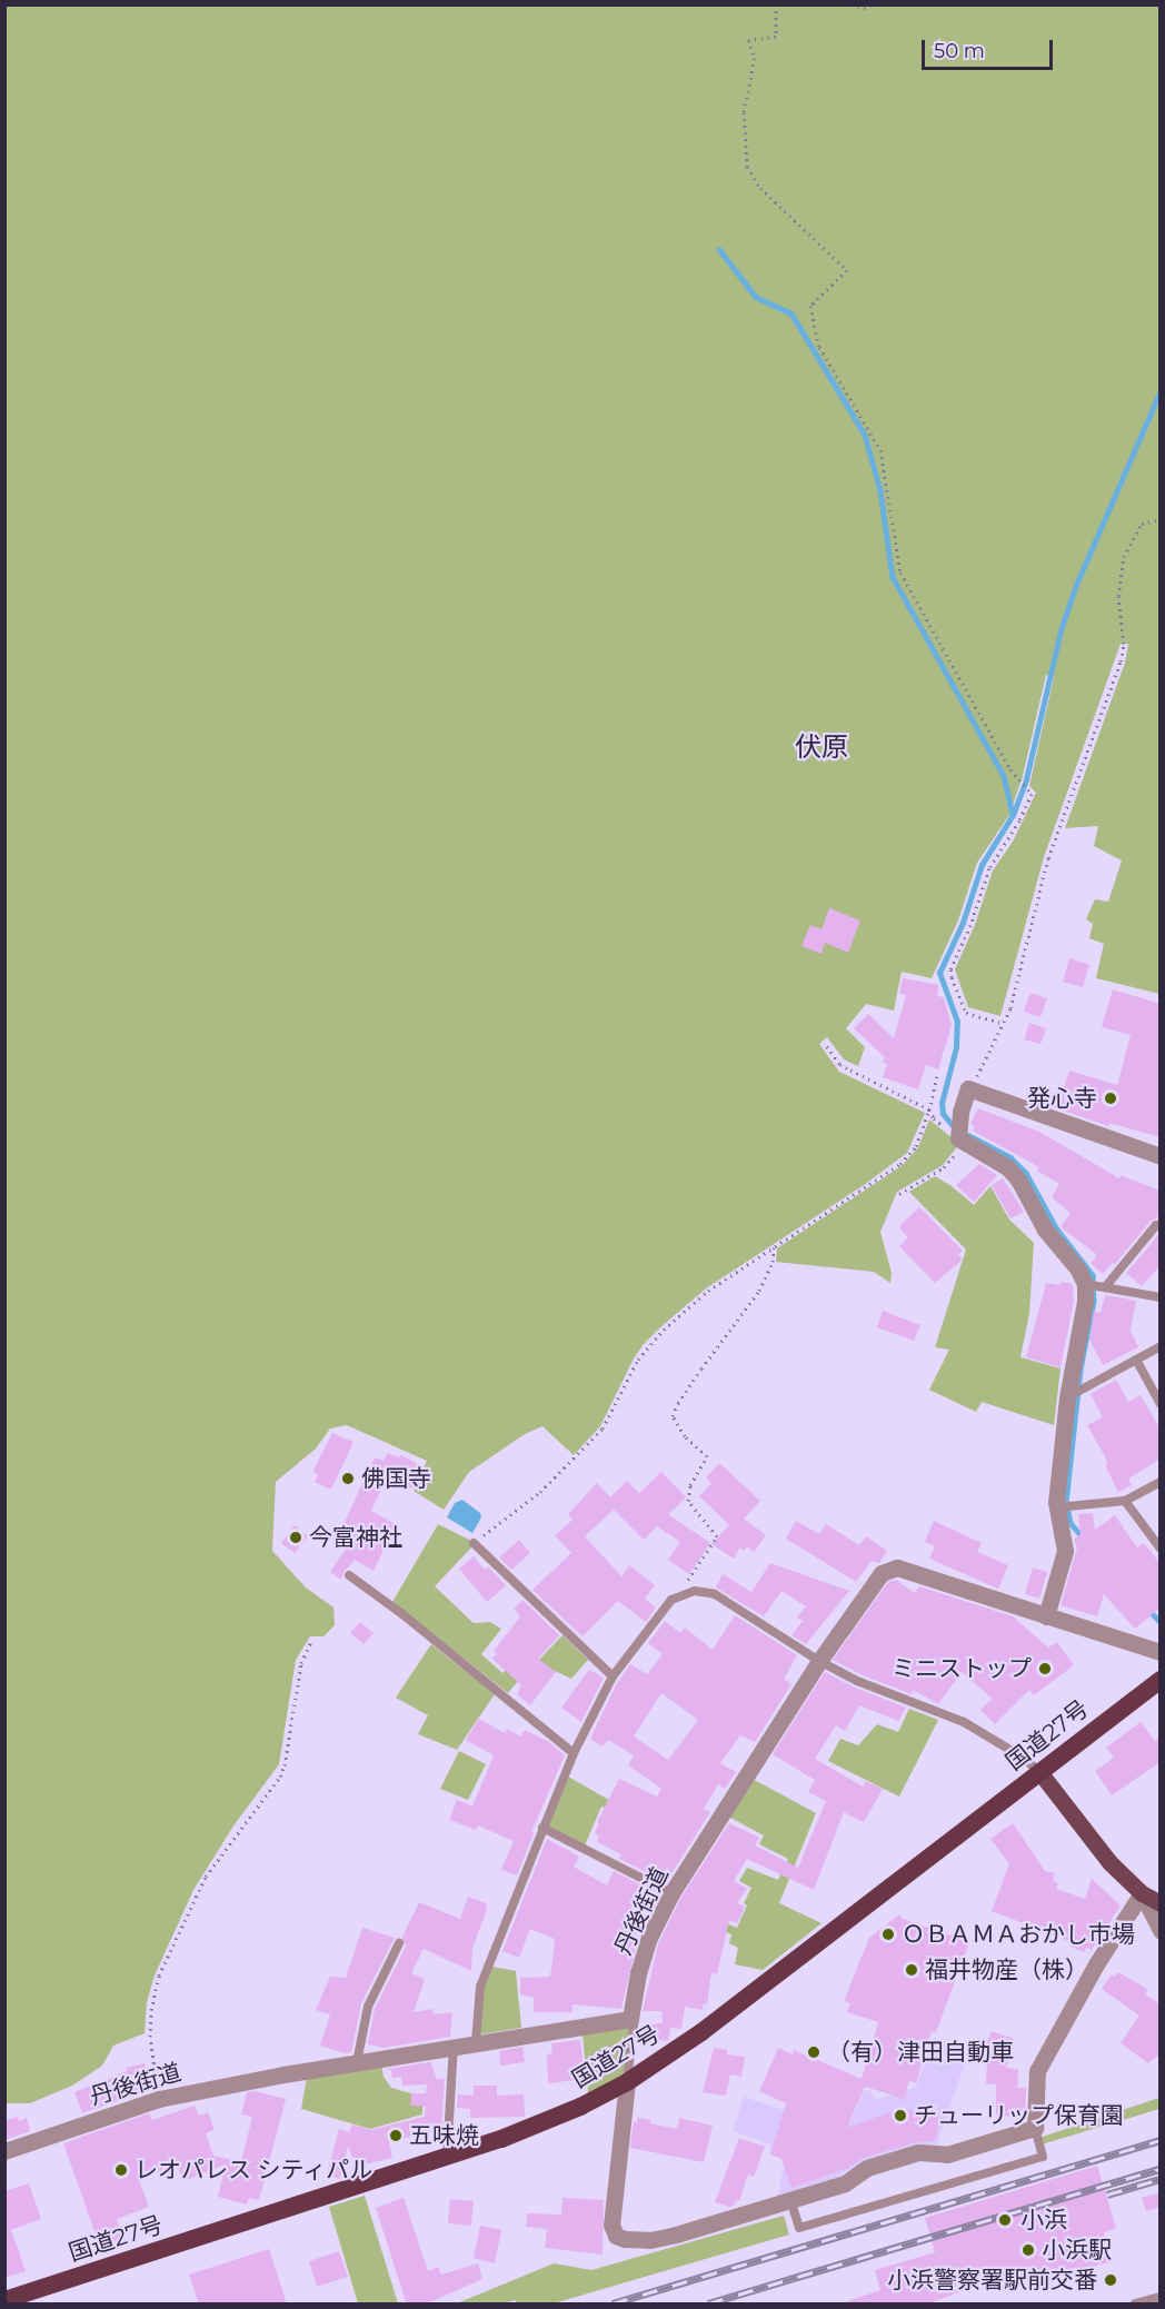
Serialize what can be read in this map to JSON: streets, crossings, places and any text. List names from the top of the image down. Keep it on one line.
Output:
{"streets":{"highway":["国道27号"],"street":["丹後街道"]},"districts":["伏原"],"places":["発心寺","佛国寺","今富神社","ミニストップ","ＯＢＡＭＡおかし市場","福井物産（株）","（有）津田自動車","チューリップ保育園","五味焼","レオパレス シティパル","小浜","小浜駅","小浜警察署駅前交番"],"scale_bar":"50 m"}
